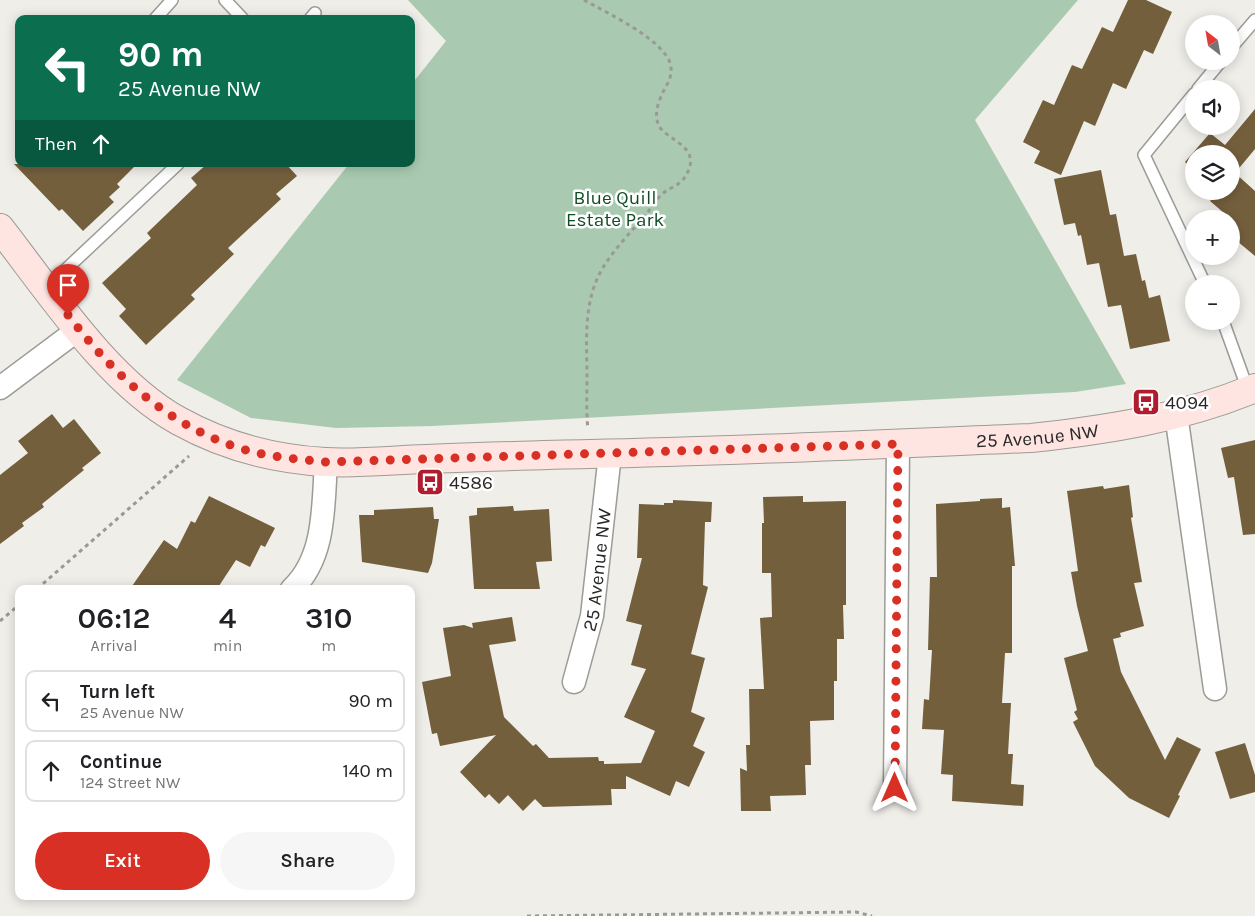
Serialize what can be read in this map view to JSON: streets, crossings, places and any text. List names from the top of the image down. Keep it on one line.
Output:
{"streets":{"street":["25 Avenue NW"]},"parks":["Blue Quill Estate Park"],"places":{"bus stop":["4094","4586"]},"north":"top left","page":{"map_buttons":["+","−"],"turn":["90 m","25 Avenue NW"],"then":"Then","eta":["06:12","Arrival","4","min","310","m"],"list":[{"name":"Turn left","note":"25 Avenue NW","value":"90 m"},{"name":"Continue","note":"124 Street NW","value":"140 m"}],"buttons":["Exit","Share"]}}
